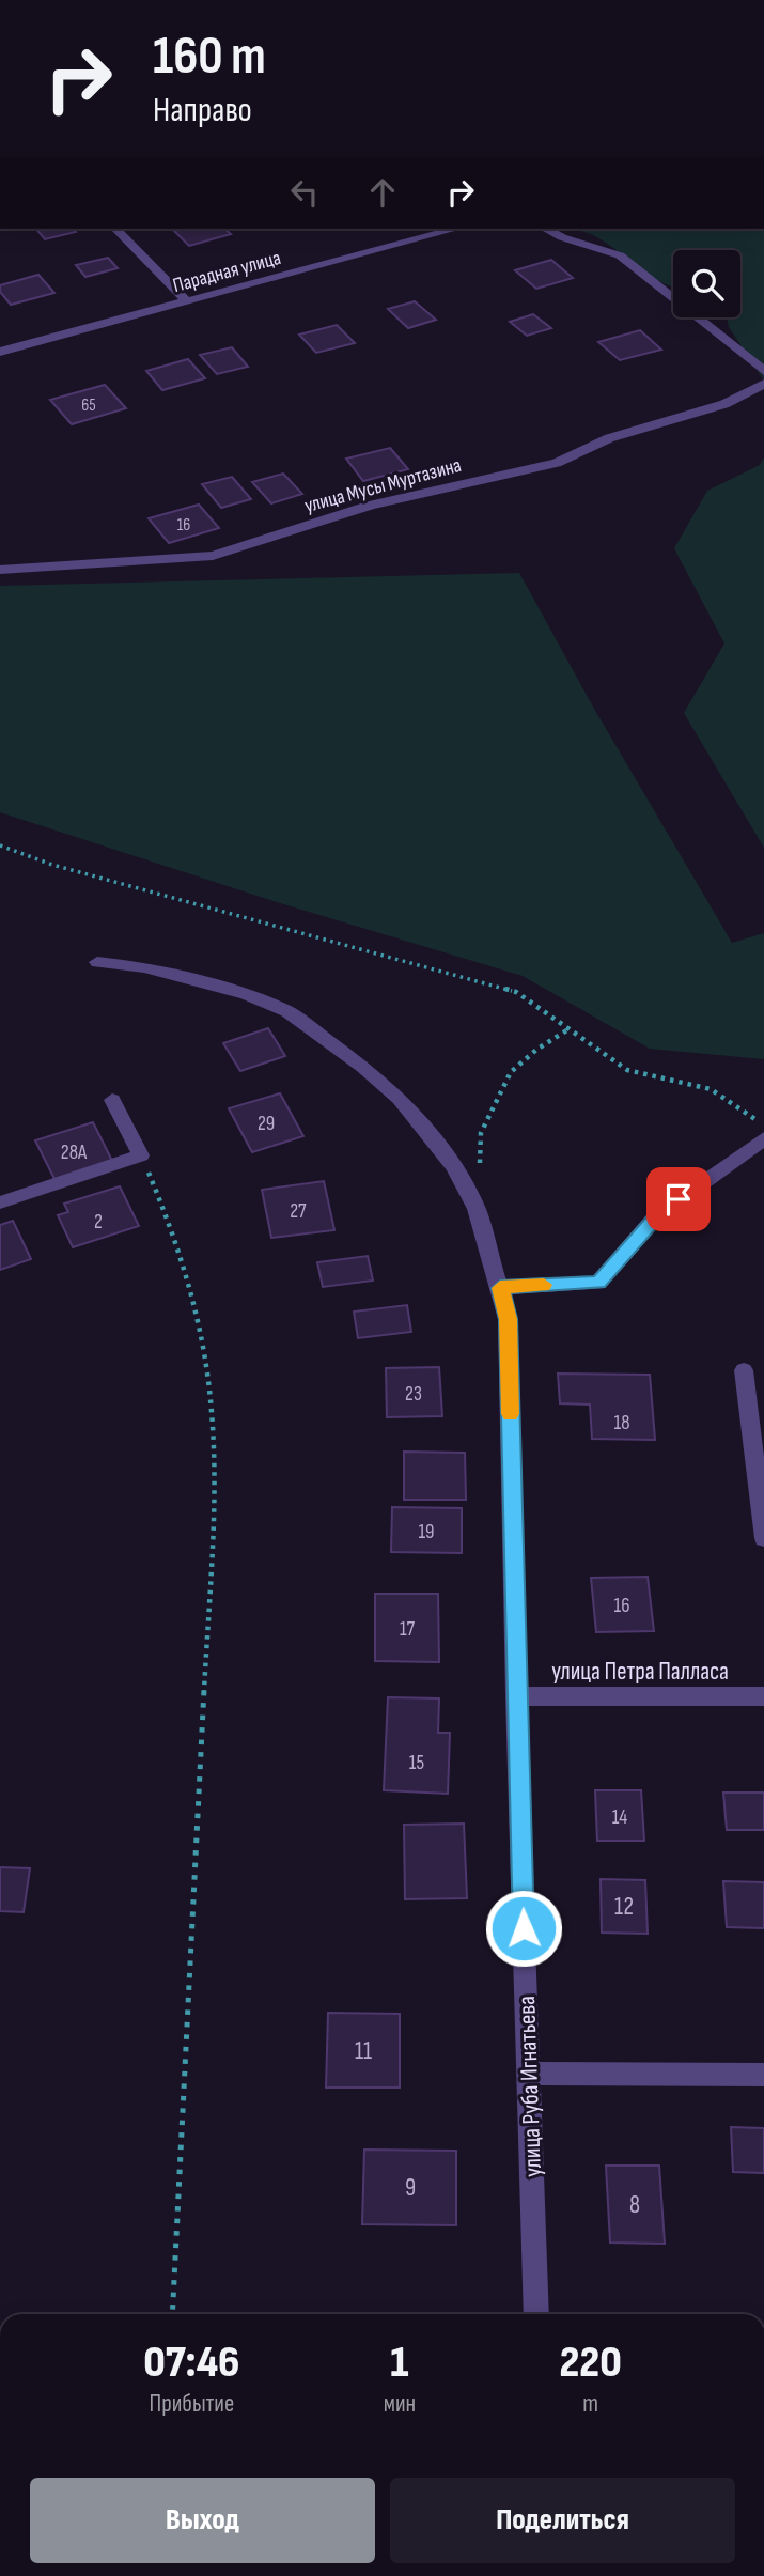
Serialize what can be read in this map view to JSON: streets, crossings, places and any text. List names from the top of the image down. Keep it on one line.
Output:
{"streets":{"street":["Парадная улица","улица Мусы Муртазина","улица Петра Палласа","улица Руба Игнатьева"]},"crossings":[["улица Петра Палласа","улица Руба Игнатьева"]],"house_numbers":["65","16","29","28А","27","2","23","18","19","16","17","15","14","12","11","9","8"],"page":{"turn":["160 m","Направо"],"eta":["07:46","Прибытие","1","мин","220","m"],"buttons":["Выход","Поделиться"]}}
